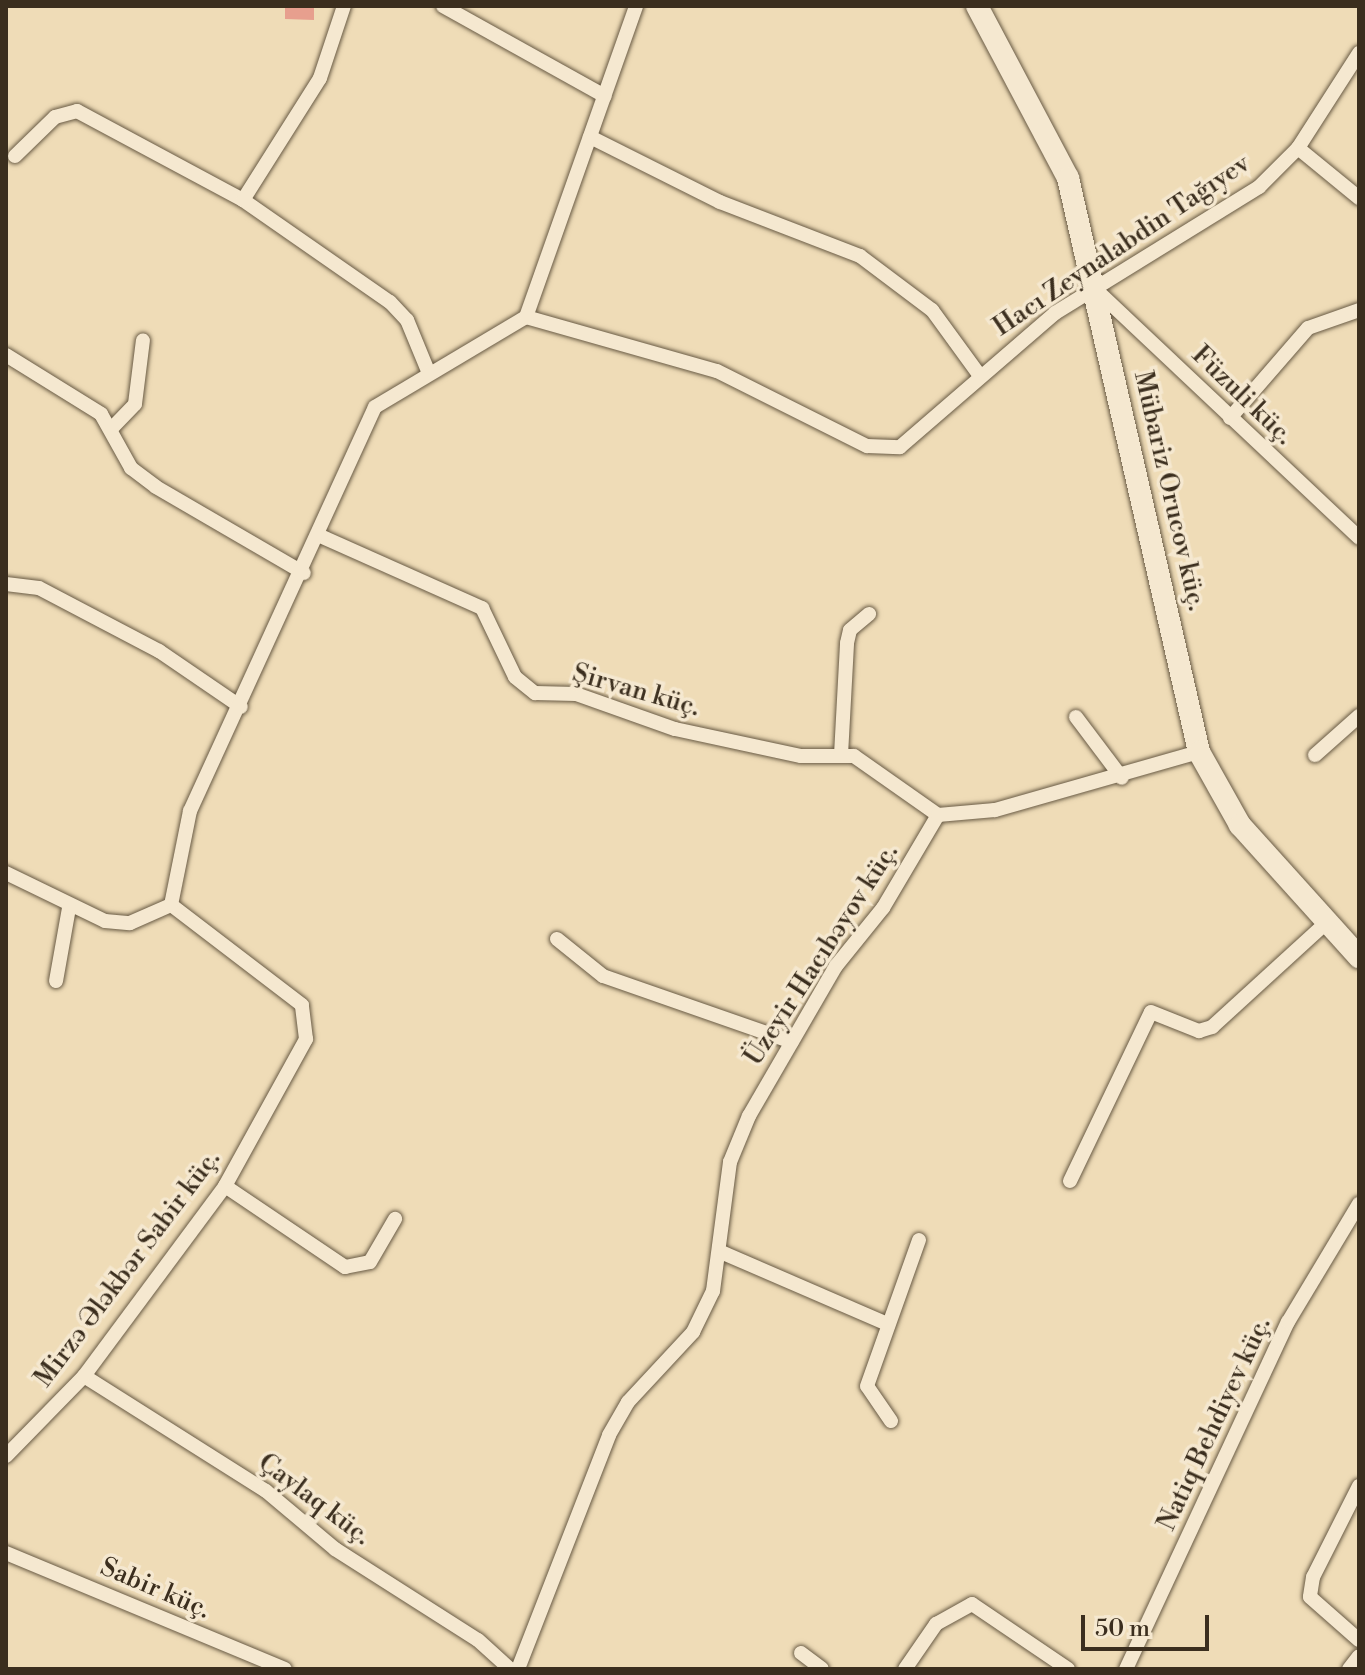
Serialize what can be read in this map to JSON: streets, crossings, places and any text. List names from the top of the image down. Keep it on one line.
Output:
{"streets":{"street":["Hacı Zeynalabdin Tağıyev","Füzuli küç.","Mübariz Orucov küç.","Şirvan küç.","Üzeyir Hacıbəyov küç.","Mirzə Ələkbər Sabir küç.","Natiq Behdiyev küç.","Çaylaq küç.","Sabir küç."]},"crossings":[["Hacı Zeynalabdin Tağıyev","Füzuli küç."],["Hacı Zeynalabdin Tağıyev","Mübariz Orucov küç."],["Füzuli küç.","Mübariz Orucov küç."],["Şirvan küç.","Üzeyir Hacıbəyov küç."],["Mirzə Ələkbər Sabir küç.","Çaylaq küç."]],"scale_bar":"50 m"}
